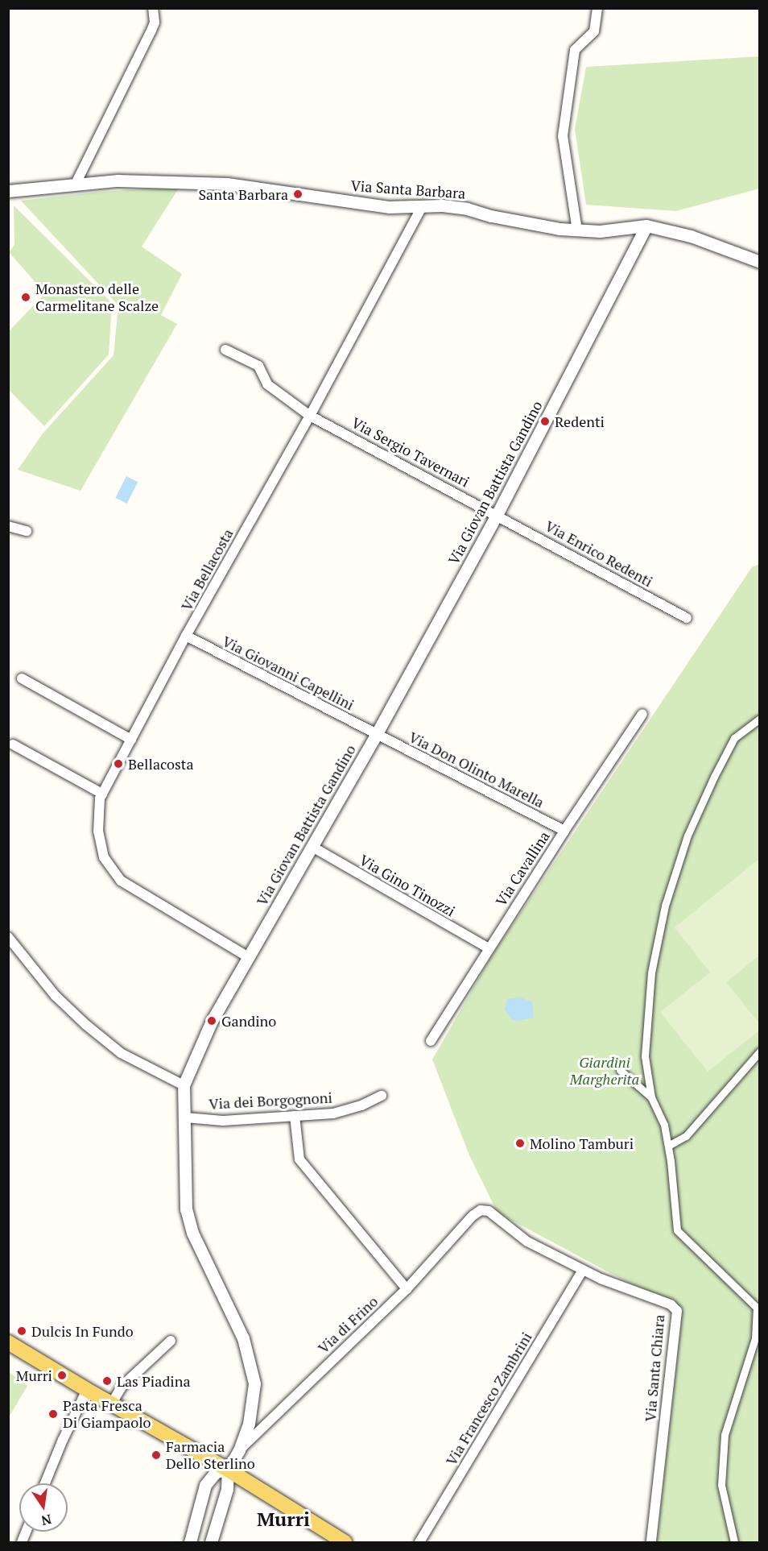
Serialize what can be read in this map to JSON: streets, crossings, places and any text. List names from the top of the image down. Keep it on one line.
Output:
{"streets":{"street":["Via Santa Barbara","Via Sergio Tavernari","Via Giovan Battista Gandino","Via Enrico Redenti","Via Bellacosta","Via Giovanni Capellini","Via Don Olinto Marella","Via Cavallina","Via Gino Tinozzi","Via dei Borgognoni","Via di Frino","Via Santa Chiara","Via Francesco Zambrini"]},"crossings":[["Via Santa Barbara","Via Giovan Battista Gandino"],["Via Santa Barbara","Via Bellacosta"],["Via Sergio Tavernari","Via Giovan Battista Gandino"],["Via Sergio Tavernari","Via Enrico Redenti"],["Via Sergio Tavernari","Via Bellacosta"],["Via Giovan Battista Gandino","Via Enrico Redenti"],["Via Giovan Battista Gandino","Via Bellacosta"],["Via Giovan Battista Gandino","Via Giovanni Capellini"],["Via Giovan Battista Gandino","Via Don Olinto Marella"],["Via Giovan Battista Gandino","Via Gino Tinozzi"],["Via Giovan Battista Gandino","Via dei Borgognoni"],["Via Giovan Battista Gandino","Via di Frino"],["Via Bellacosta","Via Giovanni Capellini"],["Via Giovanni Capellini","Via Don Olinto Marella"],["Via Don Olinto Marella","Via Cavallina"],["Via Cavallina","Via Gino Tinozzi"],["Via di Frino","Via Santa Chiara"],["Via Santa Chiara","Via Francesco Zambrini"]],"districts":["Murri"],"parks":["Giardini Margherita"],"places":["Santa Barbara","Monastero delle Carmelitane Scalze","Redenti","Bellacosta","Gandino","Molino Tamburi","Dulcis In Fundo","Murri","Las Piadina","Pasta Fresca Di Giampaolo","Farmacia Dello Sterlino"],"north":"bottom"}
